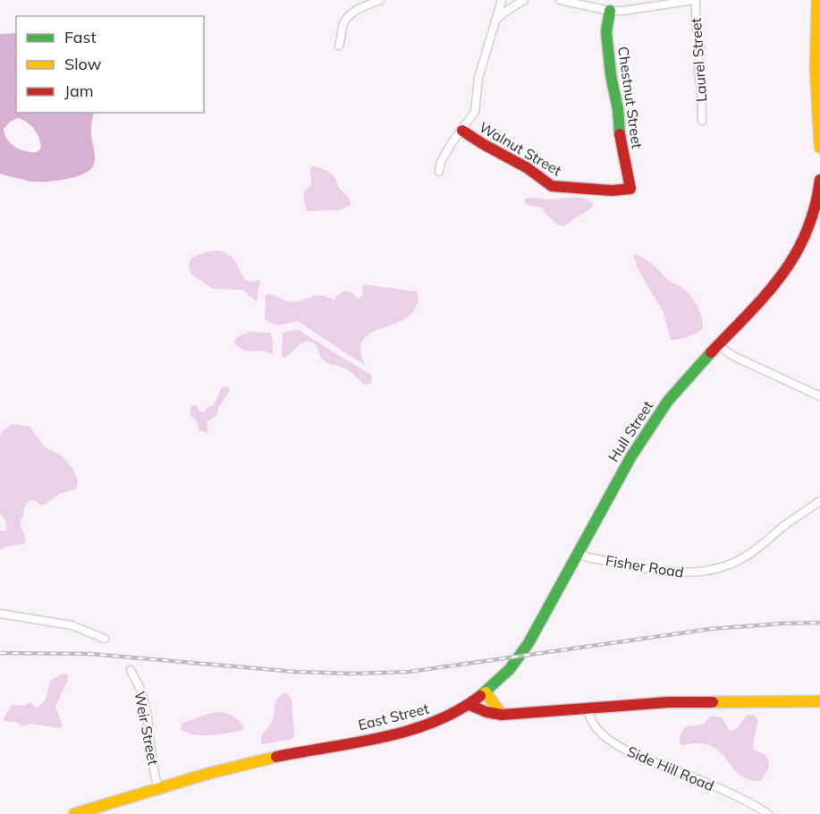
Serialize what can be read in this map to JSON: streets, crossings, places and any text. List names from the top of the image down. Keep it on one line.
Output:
{"streets":{"main road":["Chestnut Street","Walnut Street","Hull Street","East Street"],"street":["Laurel Street","Fisher Road","Weir Street","Side Hill Road"]},"crossings":[["Chestnut Street","Walnut Street"],["Hull Street","Fisher Road"],["Hull Street","East Street"],["East Street","Weir Street"]],"legend":["Fast","Slow","Jam"]}
